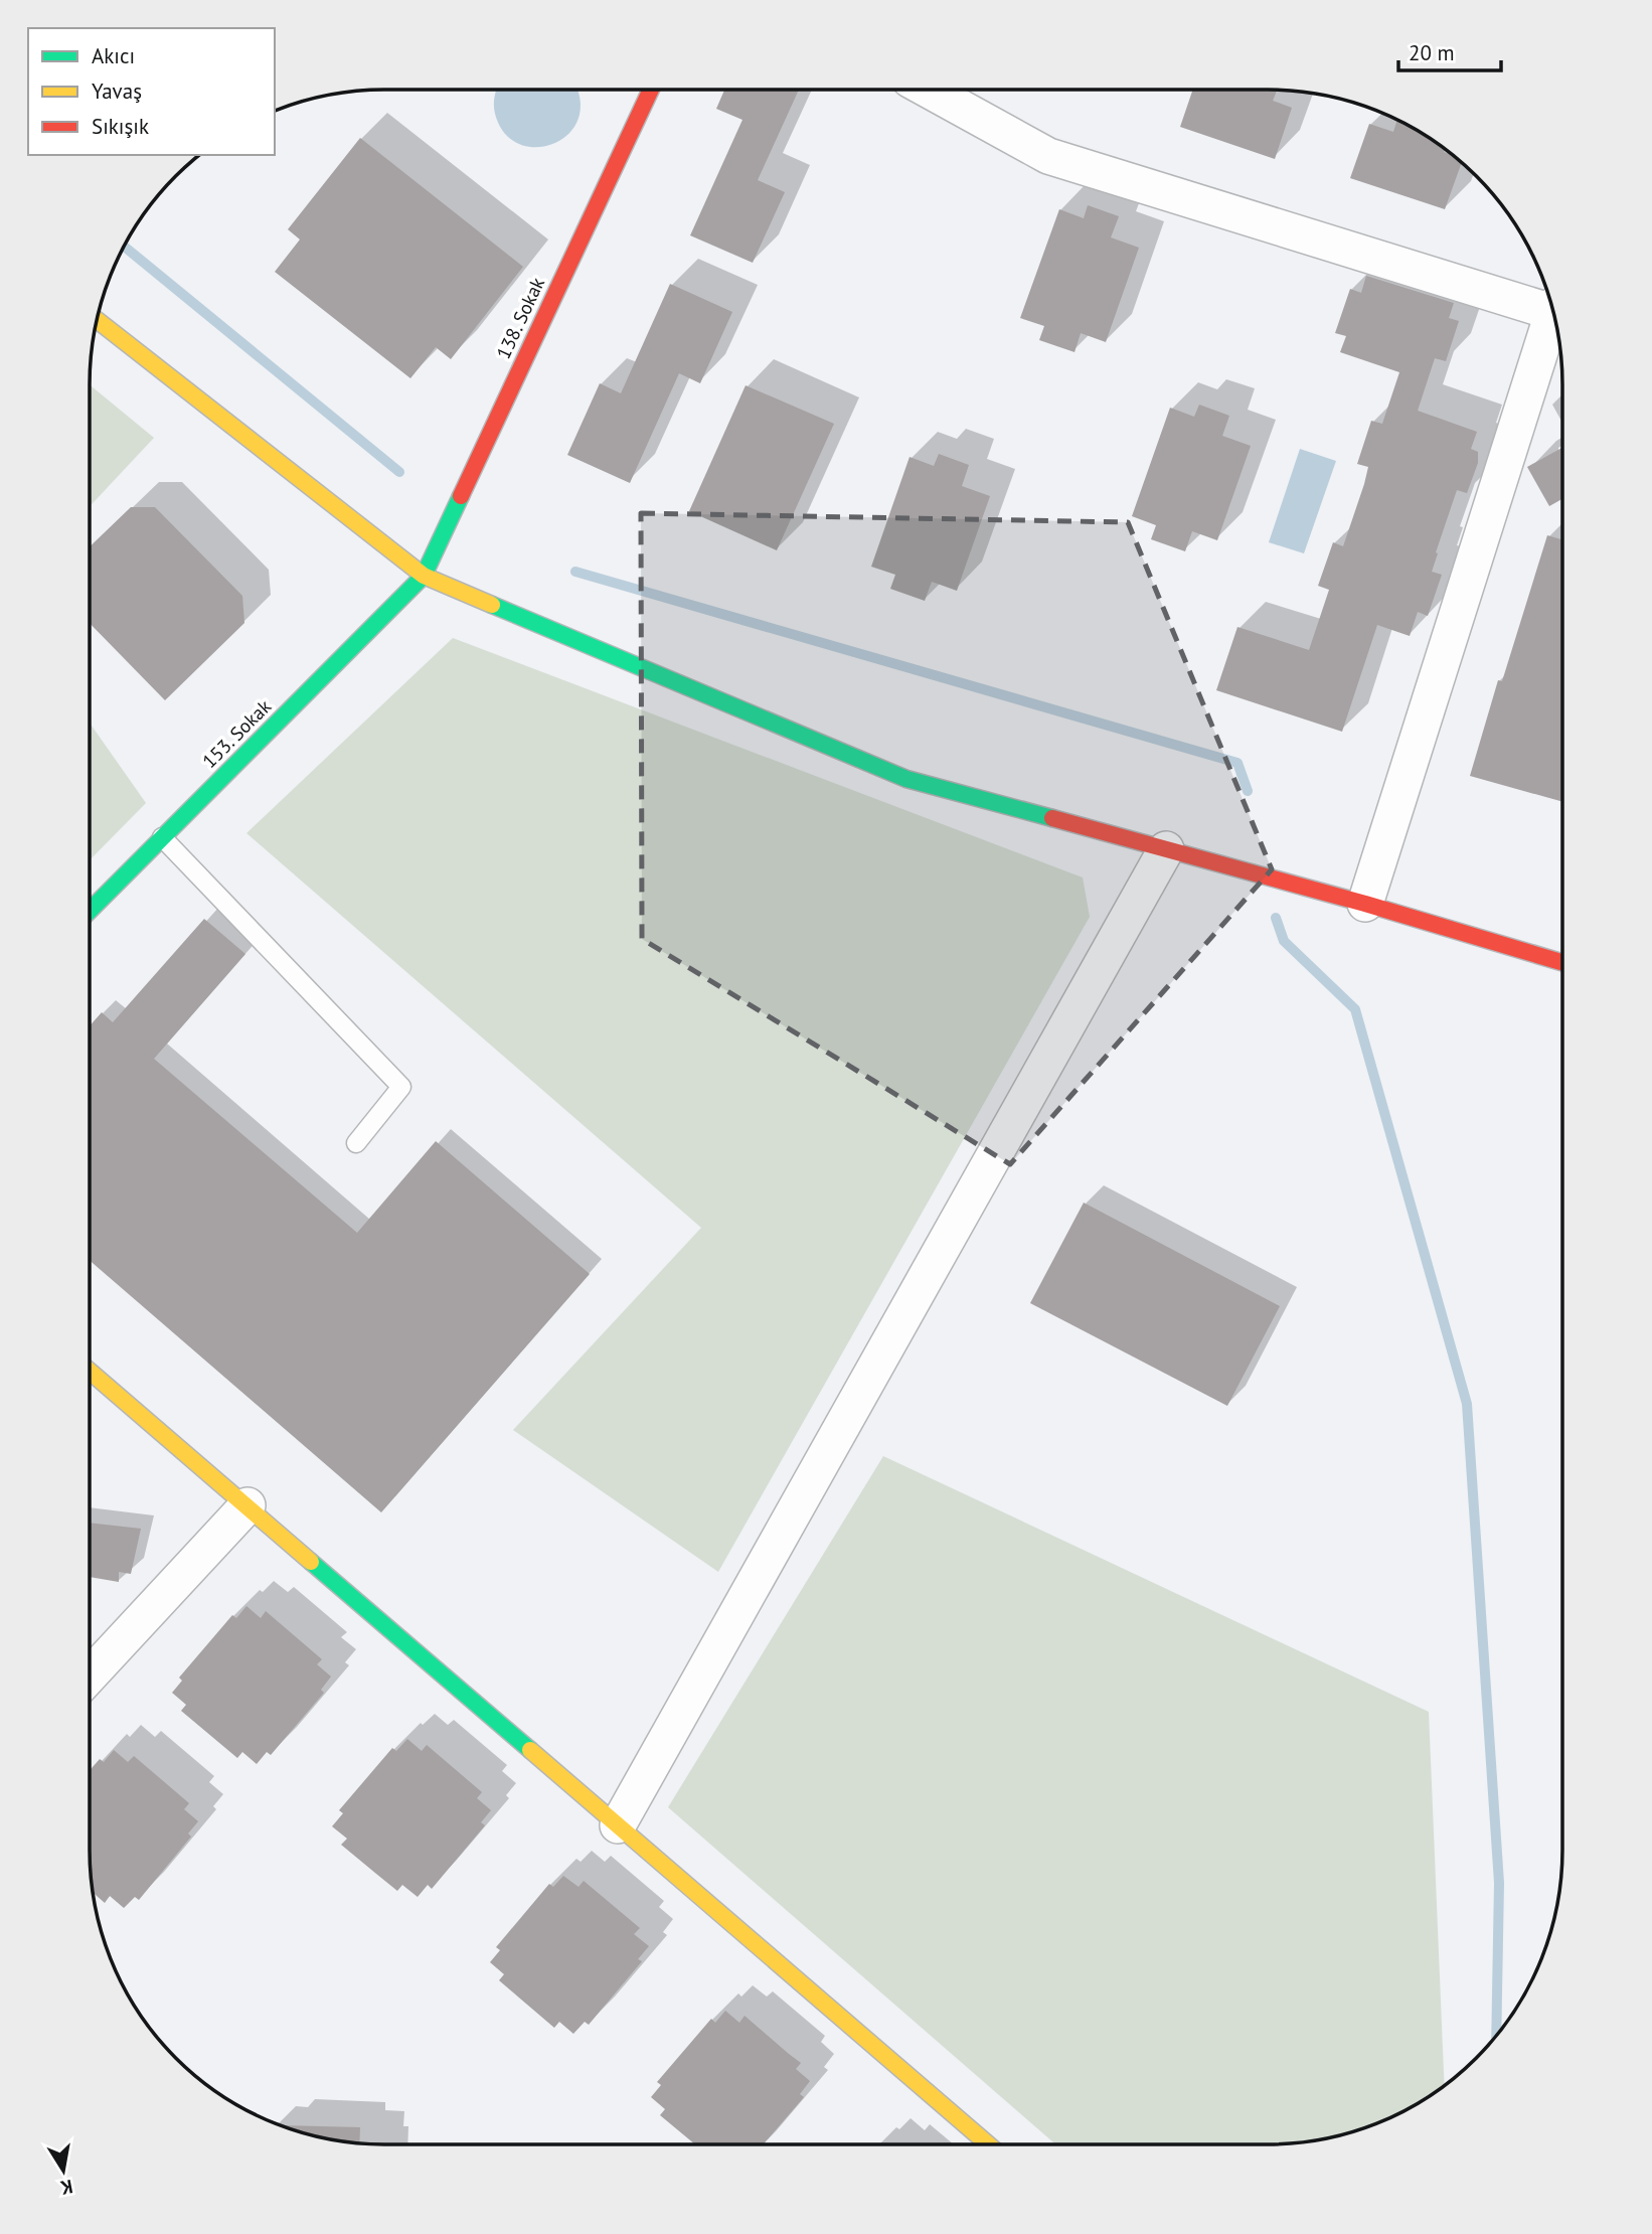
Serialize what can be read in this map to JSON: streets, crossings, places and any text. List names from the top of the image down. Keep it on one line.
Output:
{"streets":{"street":["138. Sokak","153. Sokak"]},"crossings":[["138. Sokak","153. Sokak"]],"legend":["Akıcı","Yavaş","Sıkışık"],"scale_bar":"20 m","north":"bottom"}
